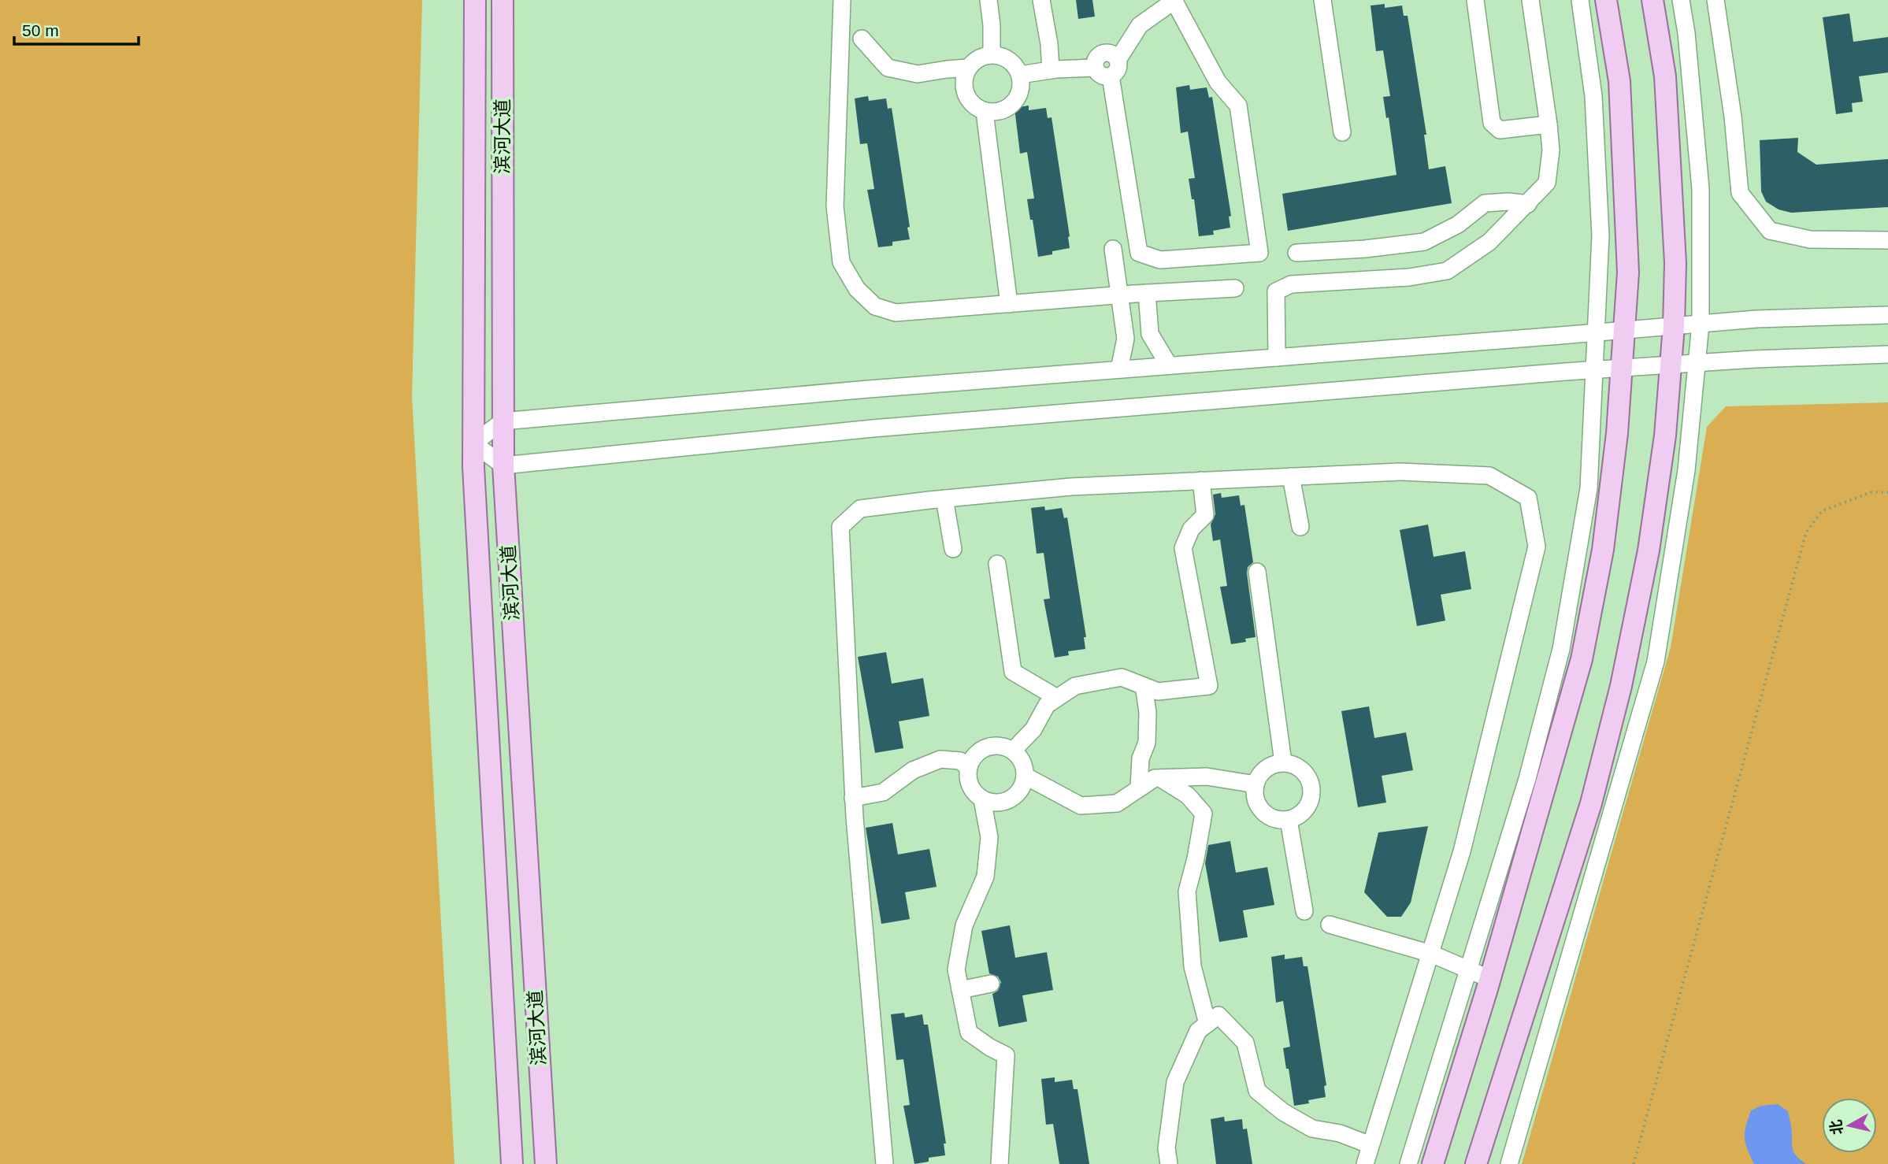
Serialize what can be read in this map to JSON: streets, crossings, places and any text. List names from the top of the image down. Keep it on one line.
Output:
{"streets":{"main road":["滨河大道"]},"scale_bar":"50 m","north":"left"}
